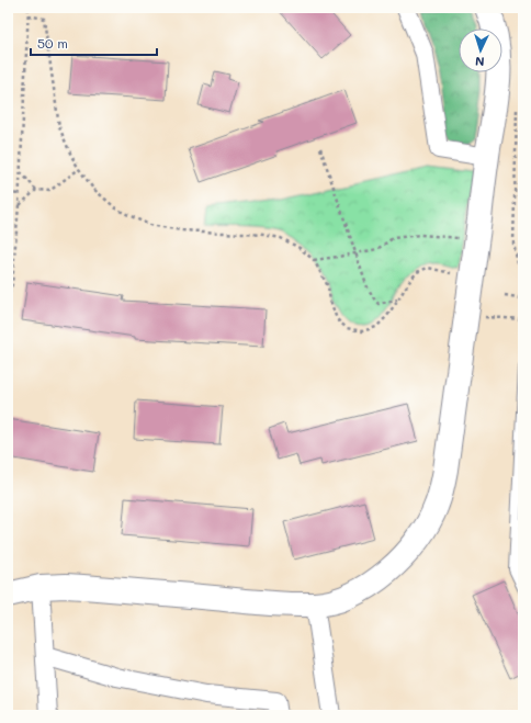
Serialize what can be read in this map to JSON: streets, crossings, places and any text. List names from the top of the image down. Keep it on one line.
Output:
{"scale_bar":"50 m","north":"bottom"}
